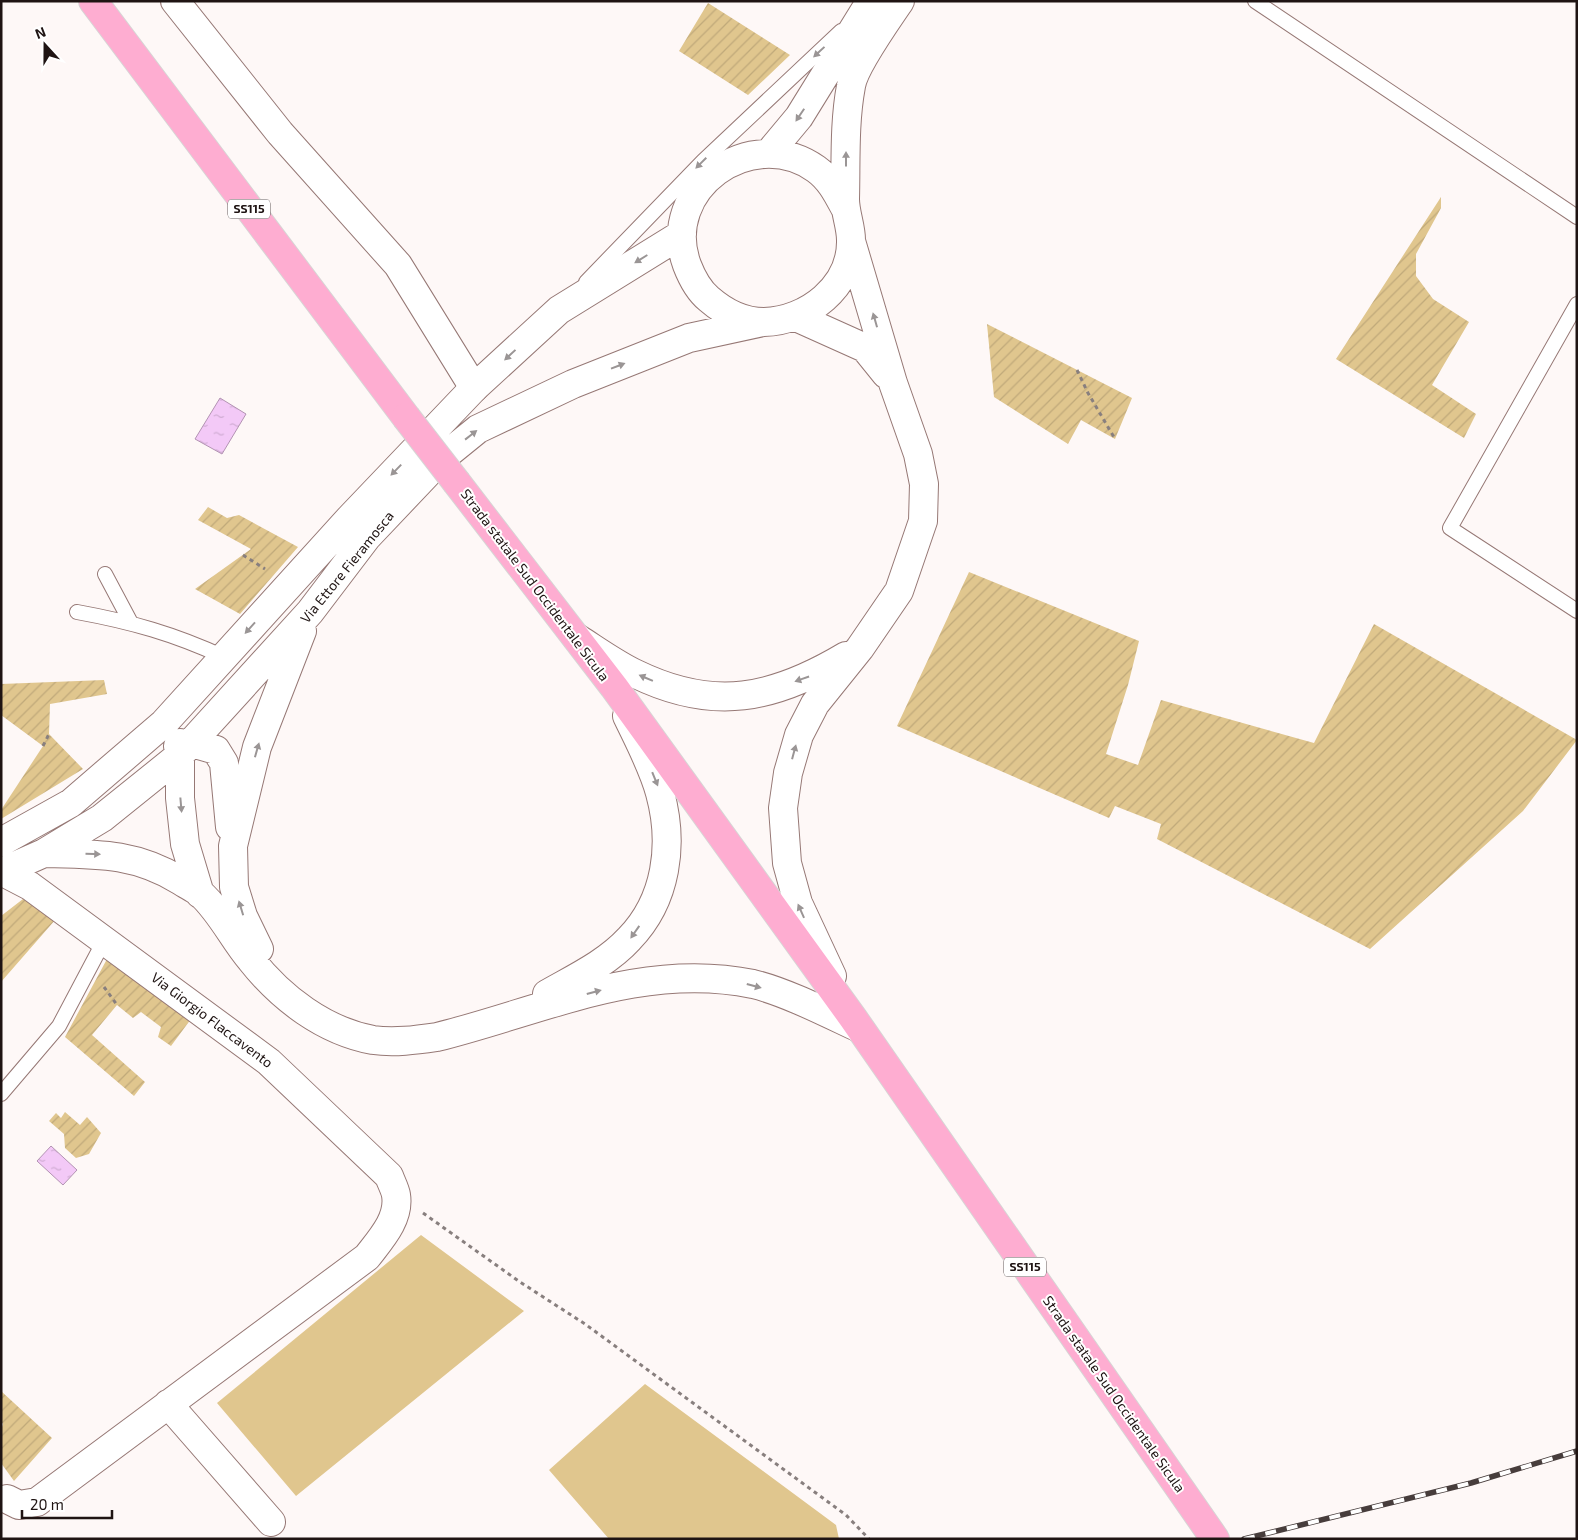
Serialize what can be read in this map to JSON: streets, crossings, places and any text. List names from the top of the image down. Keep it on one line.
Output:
{"streets":{"main road":["SS115","Via Ettore Fieramosca","Strada statale Sud Occidentale Sicula","Via Giorgio Flaccavento"]},"crossings":[["Via Ettore Fieramosca","Via Giorgio Flaccavento"]],"scale_bar":"20 m","north":"top"}
